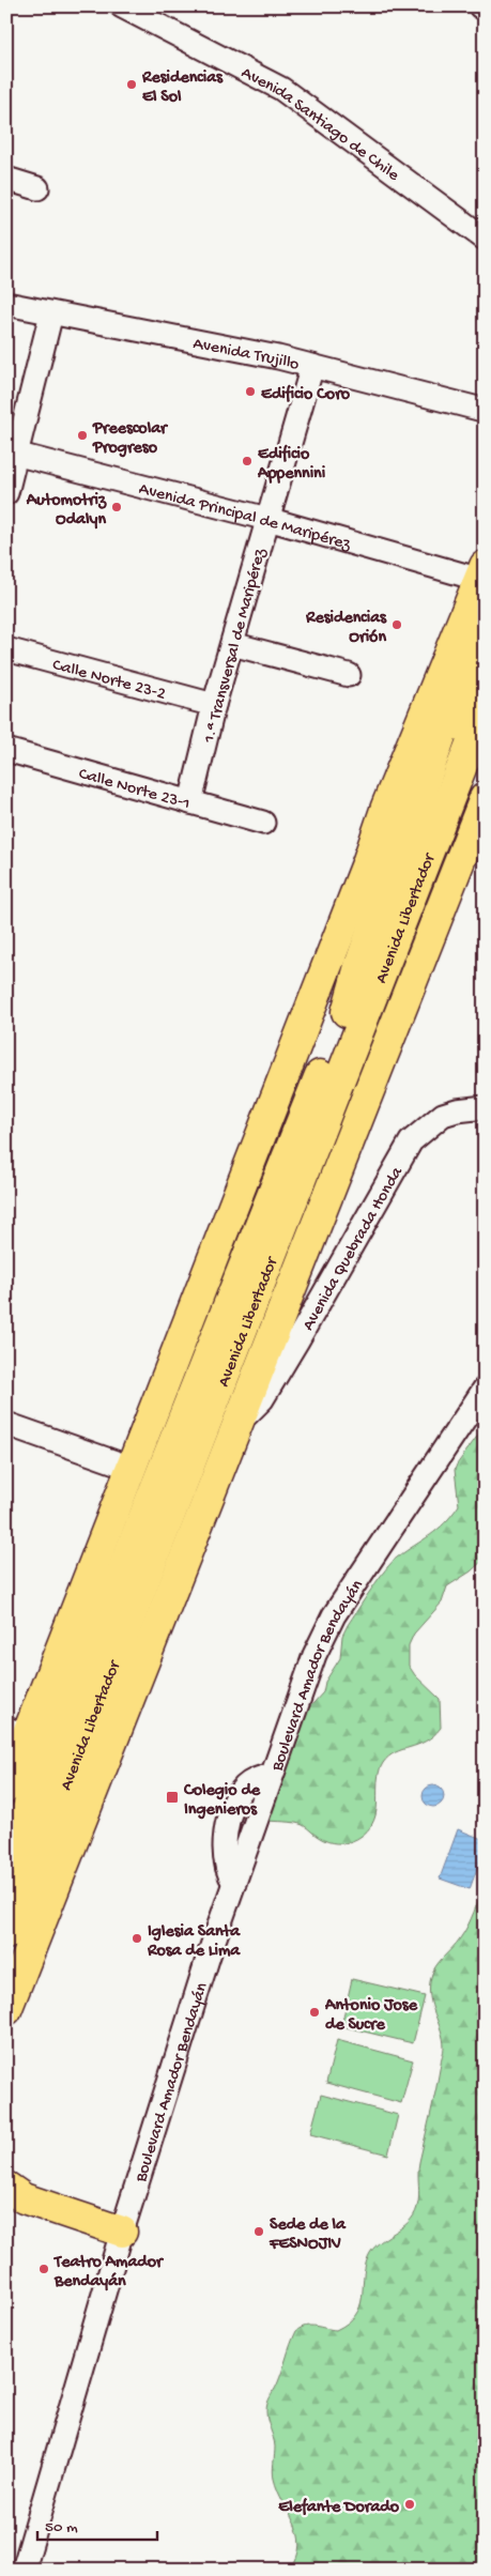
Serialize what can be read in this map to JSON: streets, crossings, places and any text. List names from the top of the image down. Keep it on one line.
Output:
{"streets":{"main road":["Avenida Libertador"],"street":["Avenida Santiago de Chile","Avenida Trujillo","Avenida Principal de Maripérez","1.ª Transversal de Maripérez","Calle Norte 23-2","Calle Norte 23-1","Avenida Quebrada Honda","Boulevard Amador Bendayán"]},"crossings":[["Avenida Trujillo","1.ª Transversal de Maripérez"],["Avenida Principal de Maripérez","1.ª Transversal de Maripérez"],["1.ª Transversal de Maripérez","Calle Norte 23-2"],["1.ª Transversal de Maripérez","Calle Norte 23-1"],["Avenida Libertador","Avenida Quebrada Honda"]],"places":{"other":["Residencias El Sol","Edificio Coro","Preescolar Progreso","Edificio Appennini","Automotriz Odalyn","Residencias Orión","Iglesia Santa Rosa de Lima","Antonio Jose de Sucre","Sede de la FESNOJIV","Teatro Amador Bendayán","Elefante Dorado"],"transit":["Colegio de Ingenieros"]},"scale_bar":"50 m"}
